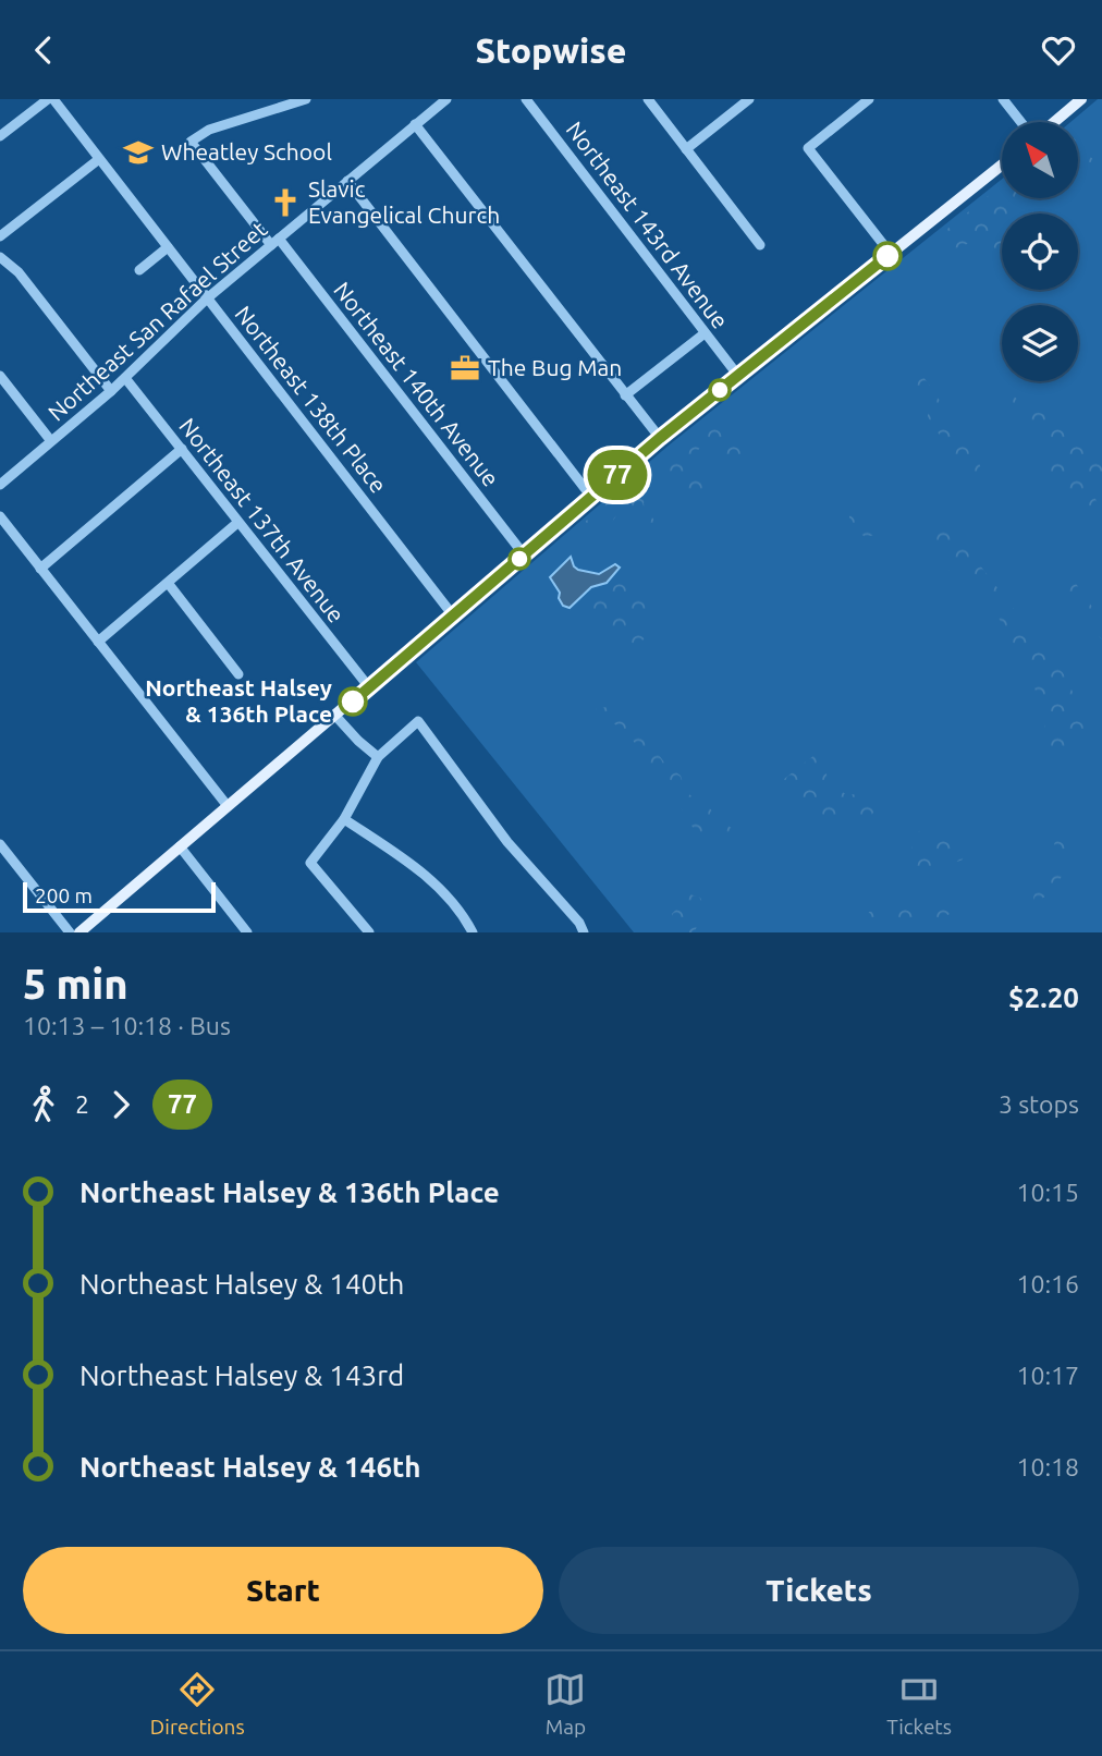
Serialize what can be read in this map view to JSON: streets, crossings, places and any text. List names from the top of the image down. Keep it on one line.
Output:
{"streets":{"street":["Northeast 143rd Avenue","Northeast San Rafael Street","Northeast 140th Avenue","Northeast 138th Place","Northeast 137th Avenue"]},"crossings":[["Northeast San Rafael Street","Northeast 140th Avenue"],["Northeast San Rafael Street","Northeast 138th Place"],["Northeast San Rafael Street","Northeast 137th Avenue"]],"places":{"school or university":["Wheatley School"],"church":["Slavic Evangelical Church"],"office":["The Bug Man"],"other":["Northeast Halsey & 136th Place"]},"lines":["bus line 77"],"scale_bar":"200 m","north":"top left","page":{"header":"Stopwise","on_map":"77","scale":"200 m","heading":["5 min","10:13 – 10:18 · Bus","$2.20"],"legs":["2","77","3 stops"],"list":[{"name":"Northeast Halsey & 136th Place","value":"10:15"},{"name":"Northeast Halsey & 140th","value":"10:16"},{"name":"Northeast Halsey & 143rd","value":"10:17"},{"name":"Northeast Halsey & 146th","value":"10:18"}],"buttons":["Start","Tickets"],"tabs":["Directions","Map","Tickets"]}}
